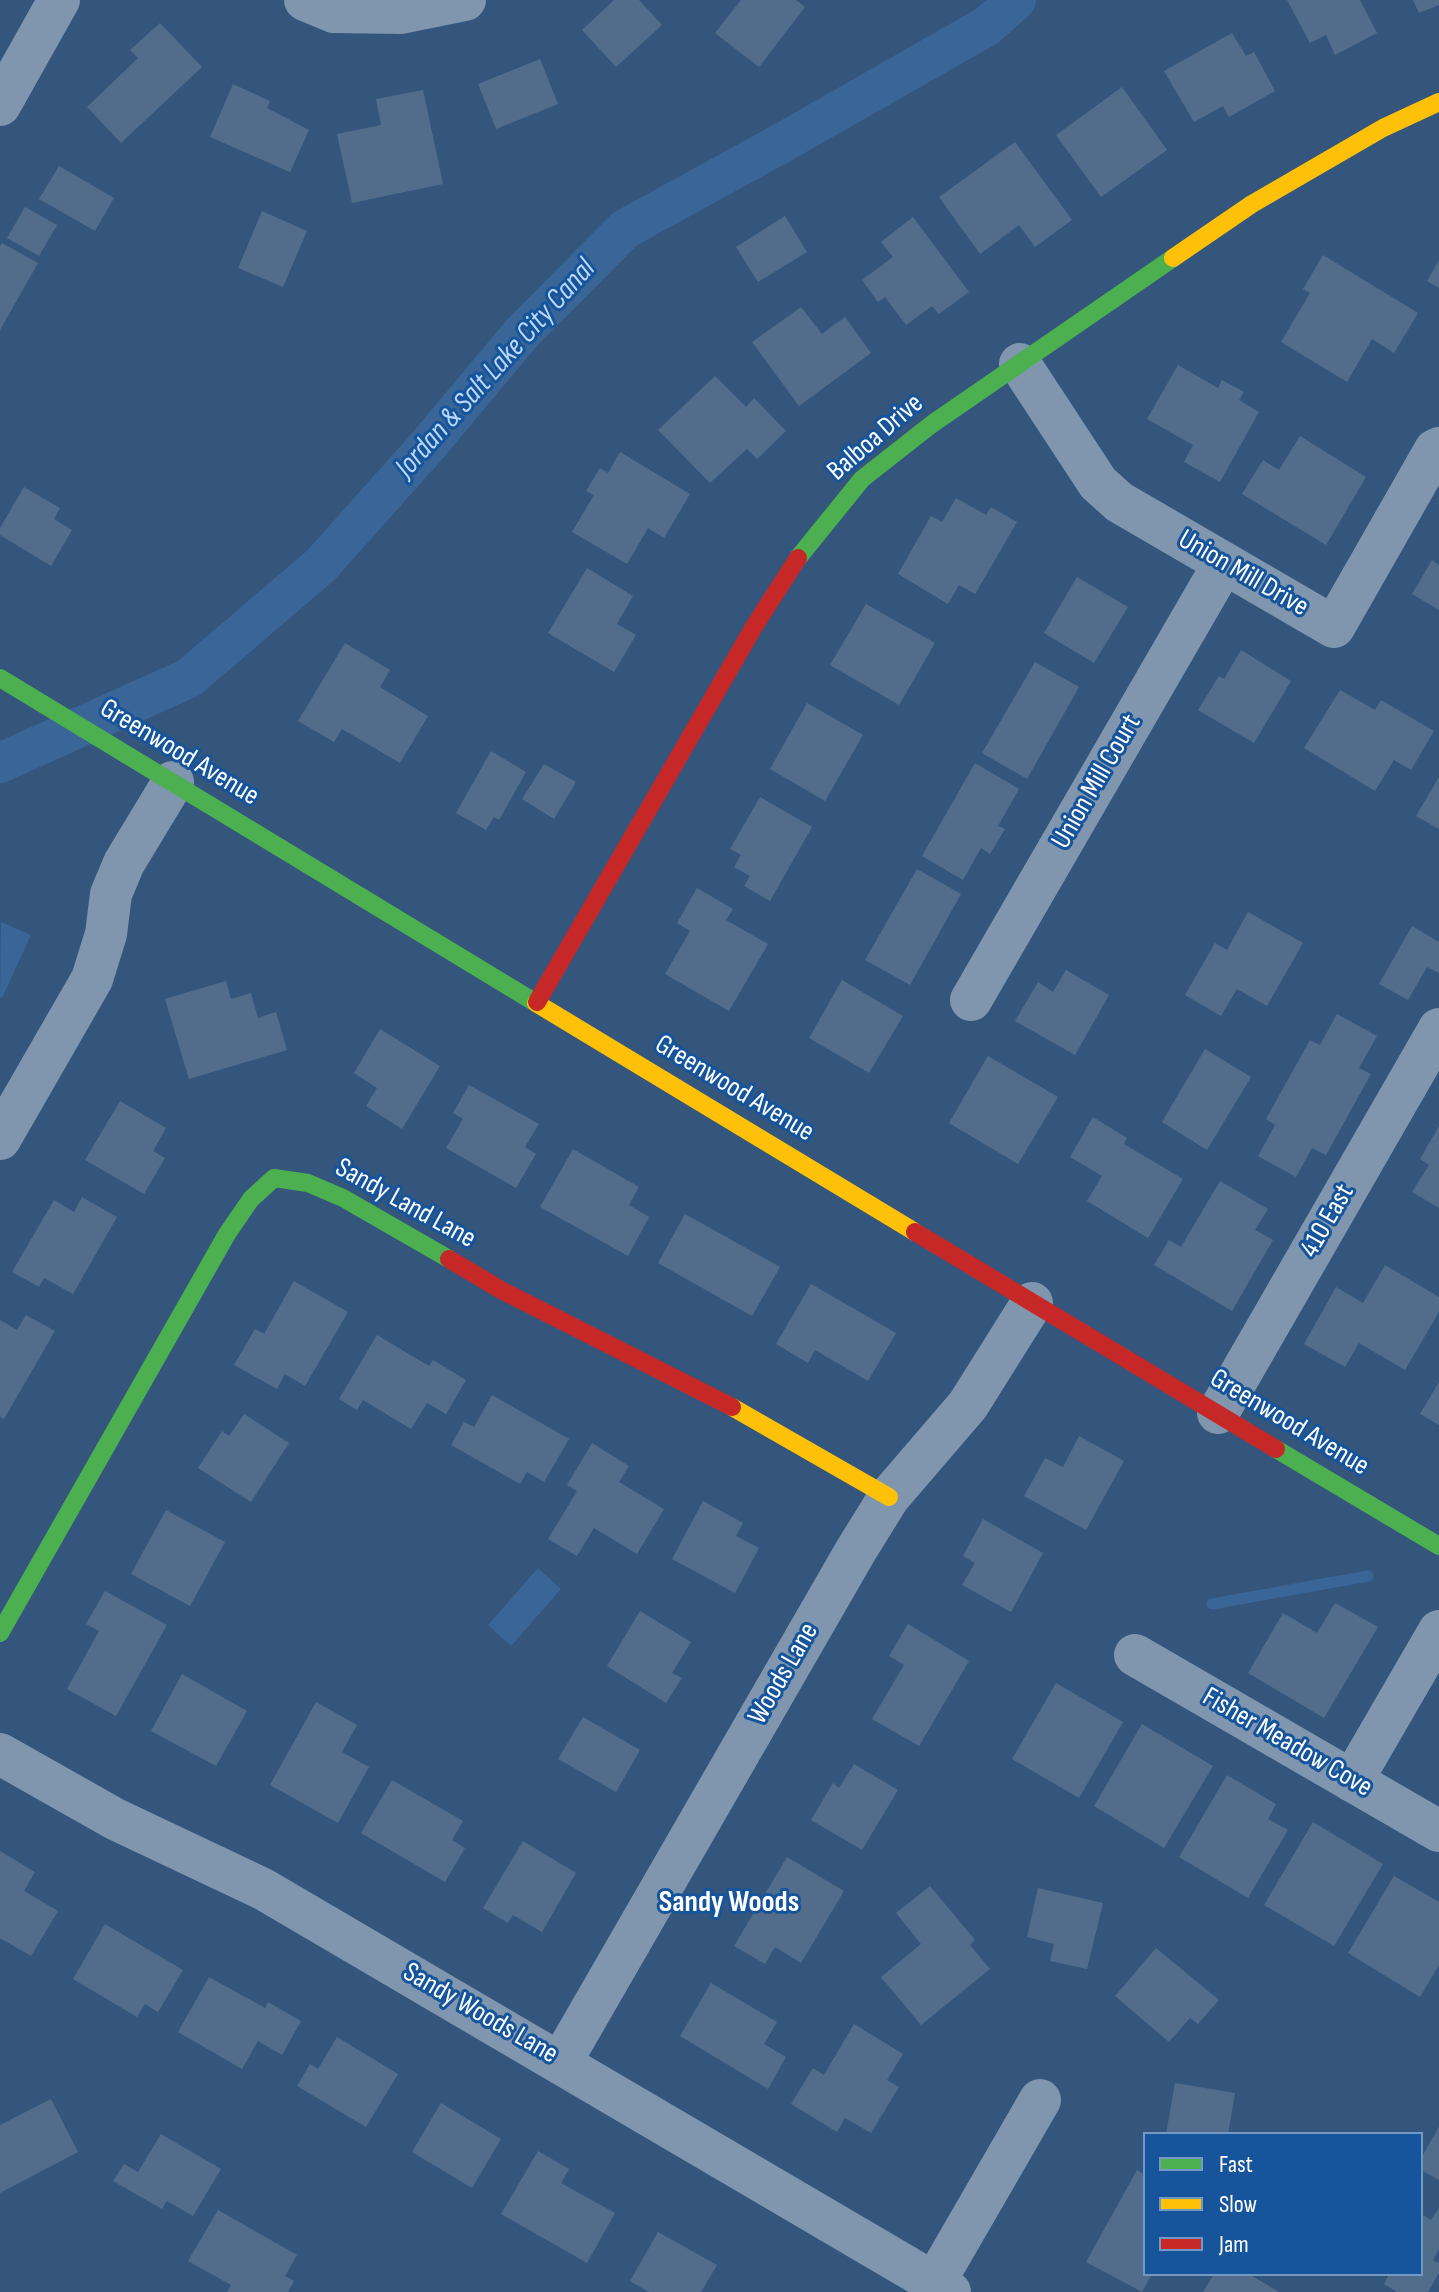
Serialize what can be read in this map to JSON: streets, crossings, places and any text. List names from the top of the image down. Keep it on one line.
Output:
{"streets":{"street":["Balboa Drive","Union Mill Drive","Greenwood Avenue","Union Mill Court","Sandy Land Lane","410 East","Woods Lane","Fisher Meadow Cove","Sandy Woods Lane"]},"crossings":[["Balboa Drive","Union Mill Drive"],["Balboa Drive","Greenwood Avenue"],["Union Mill Drive","Union Mill Court"],["Greenwood Avenue","410 East"],["Greenwood Avenue","Woods Lane"],["Sandy Land Lane","Woods Lane"],["Woods Lane","Sandy Woods Lane"]],"districts":["Sandy Woods"],"water":["Jordan & Salt Lake City Canal"],"legend":["Fast","Slow","Jam"]}
